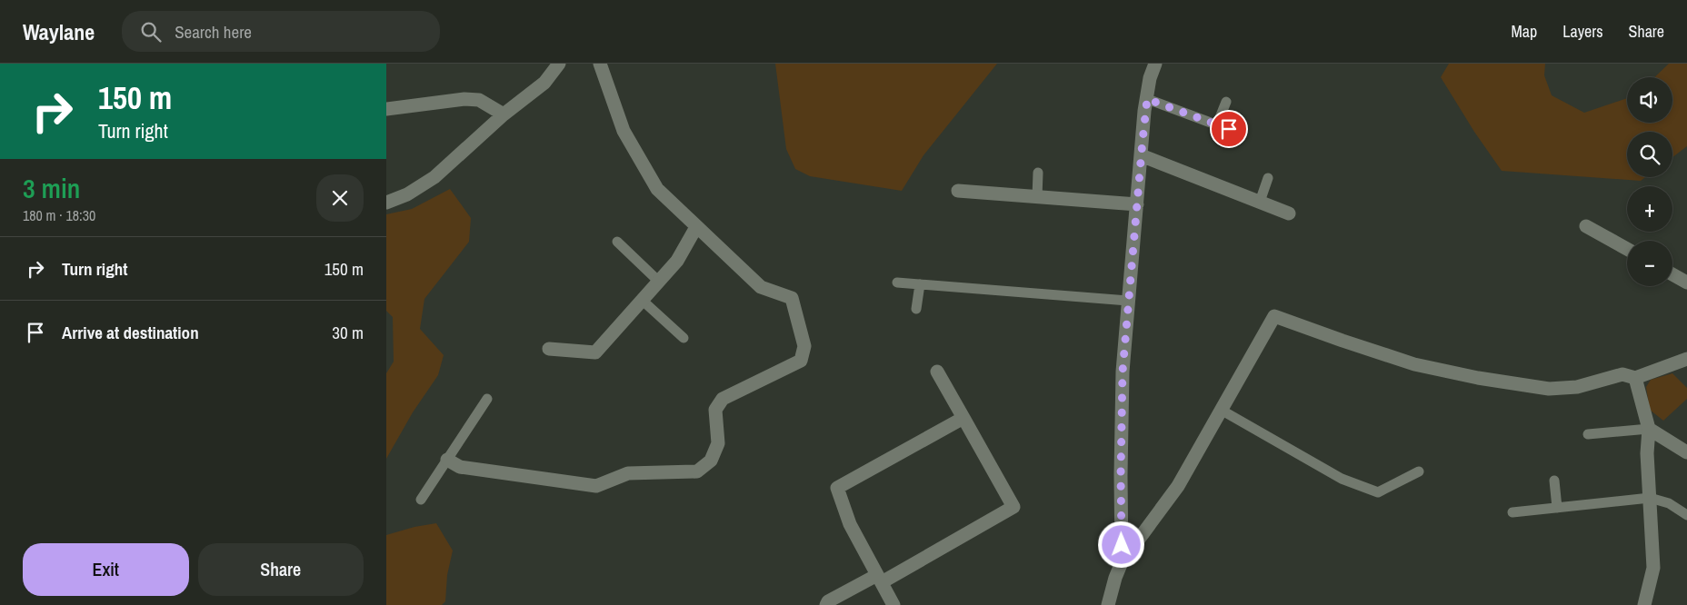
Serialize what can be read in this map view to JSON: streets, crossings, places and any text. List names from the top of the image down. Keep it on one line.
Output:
{"page":{"header":"Waylane","search":"Search here","nav":["Map","Layers","Share"],"turn":["150 m","Turn right"],"map_buttons":["+","−"],"heading":["3 min","180 m · 18:30"],"list":[{"name":"Turn right","value":"150 m"},{"name":"Arrive at destination","value":"30 m"}],"buttons":["Exit","Share"]}}
